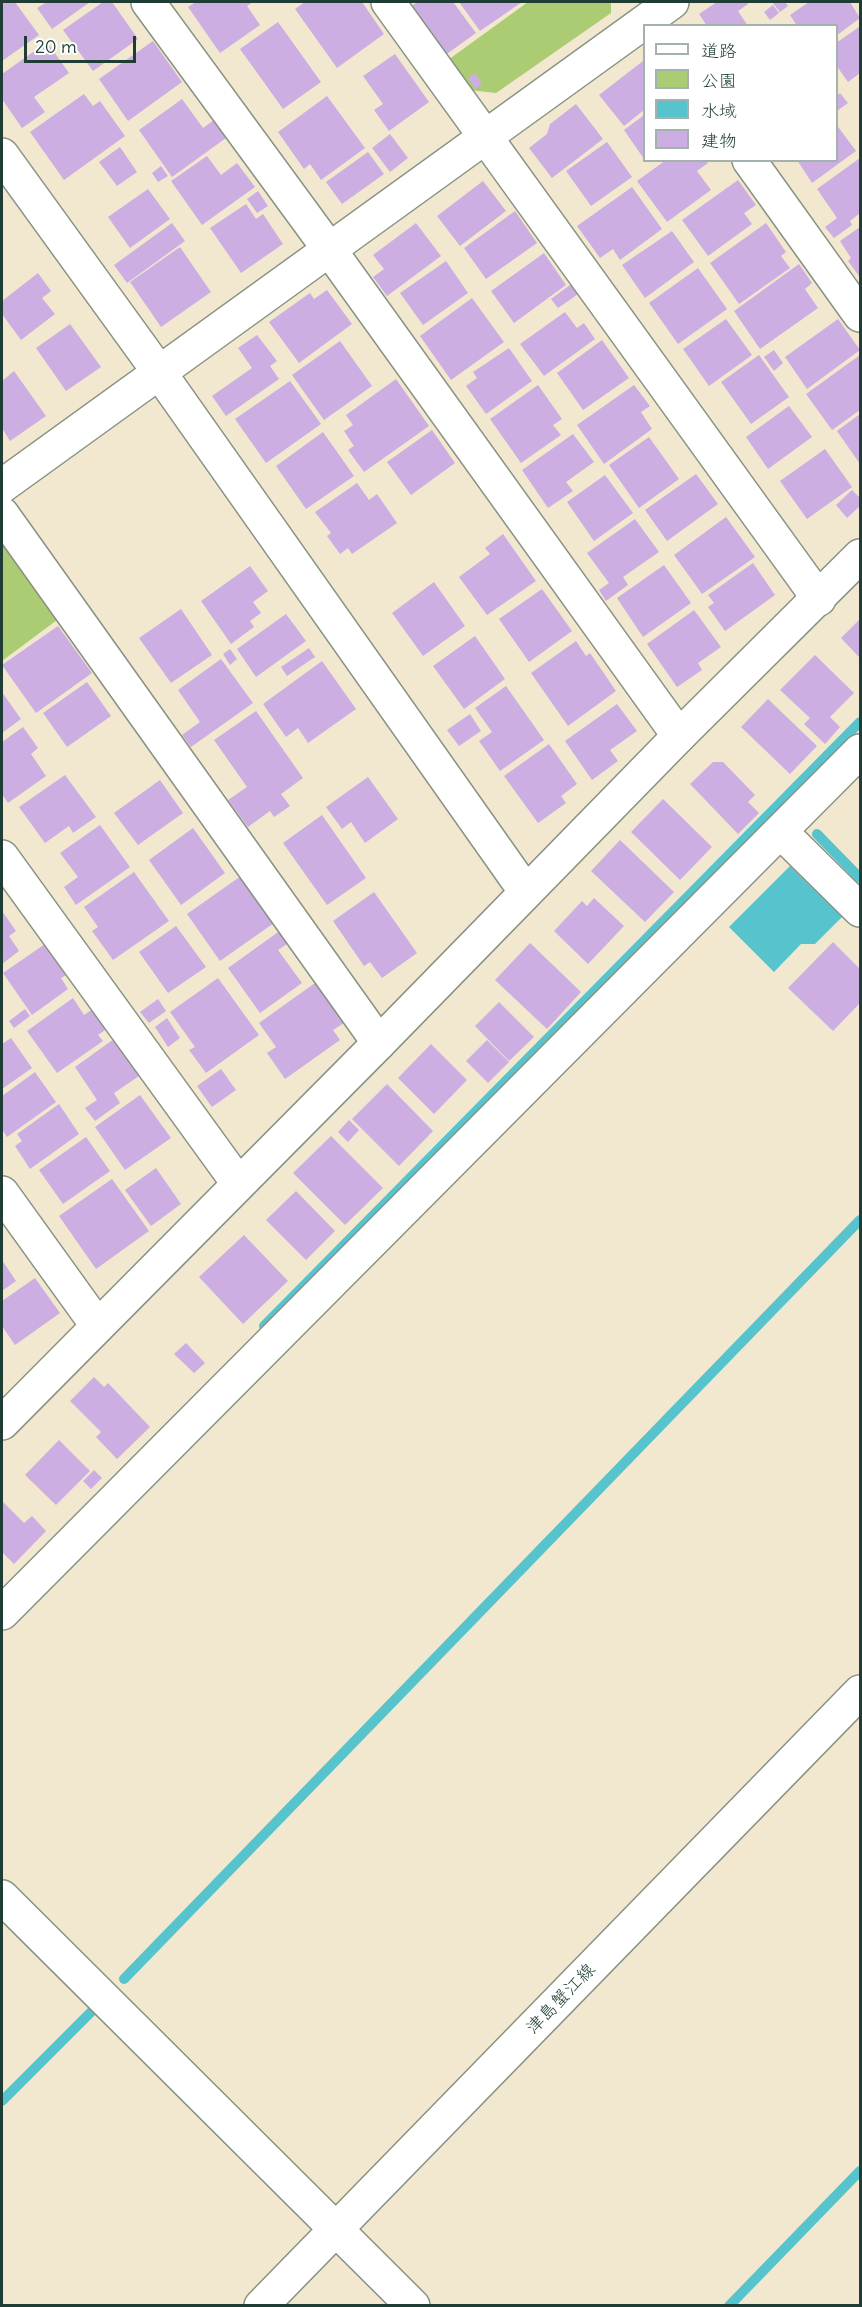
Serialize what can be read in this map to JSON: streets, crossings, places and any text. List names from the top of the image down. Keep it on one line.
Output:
{"streets":{"street":["津島蟹江線"]},"legend":["道路","公園","水域","建物"],"scale_bar":"20 m"}
